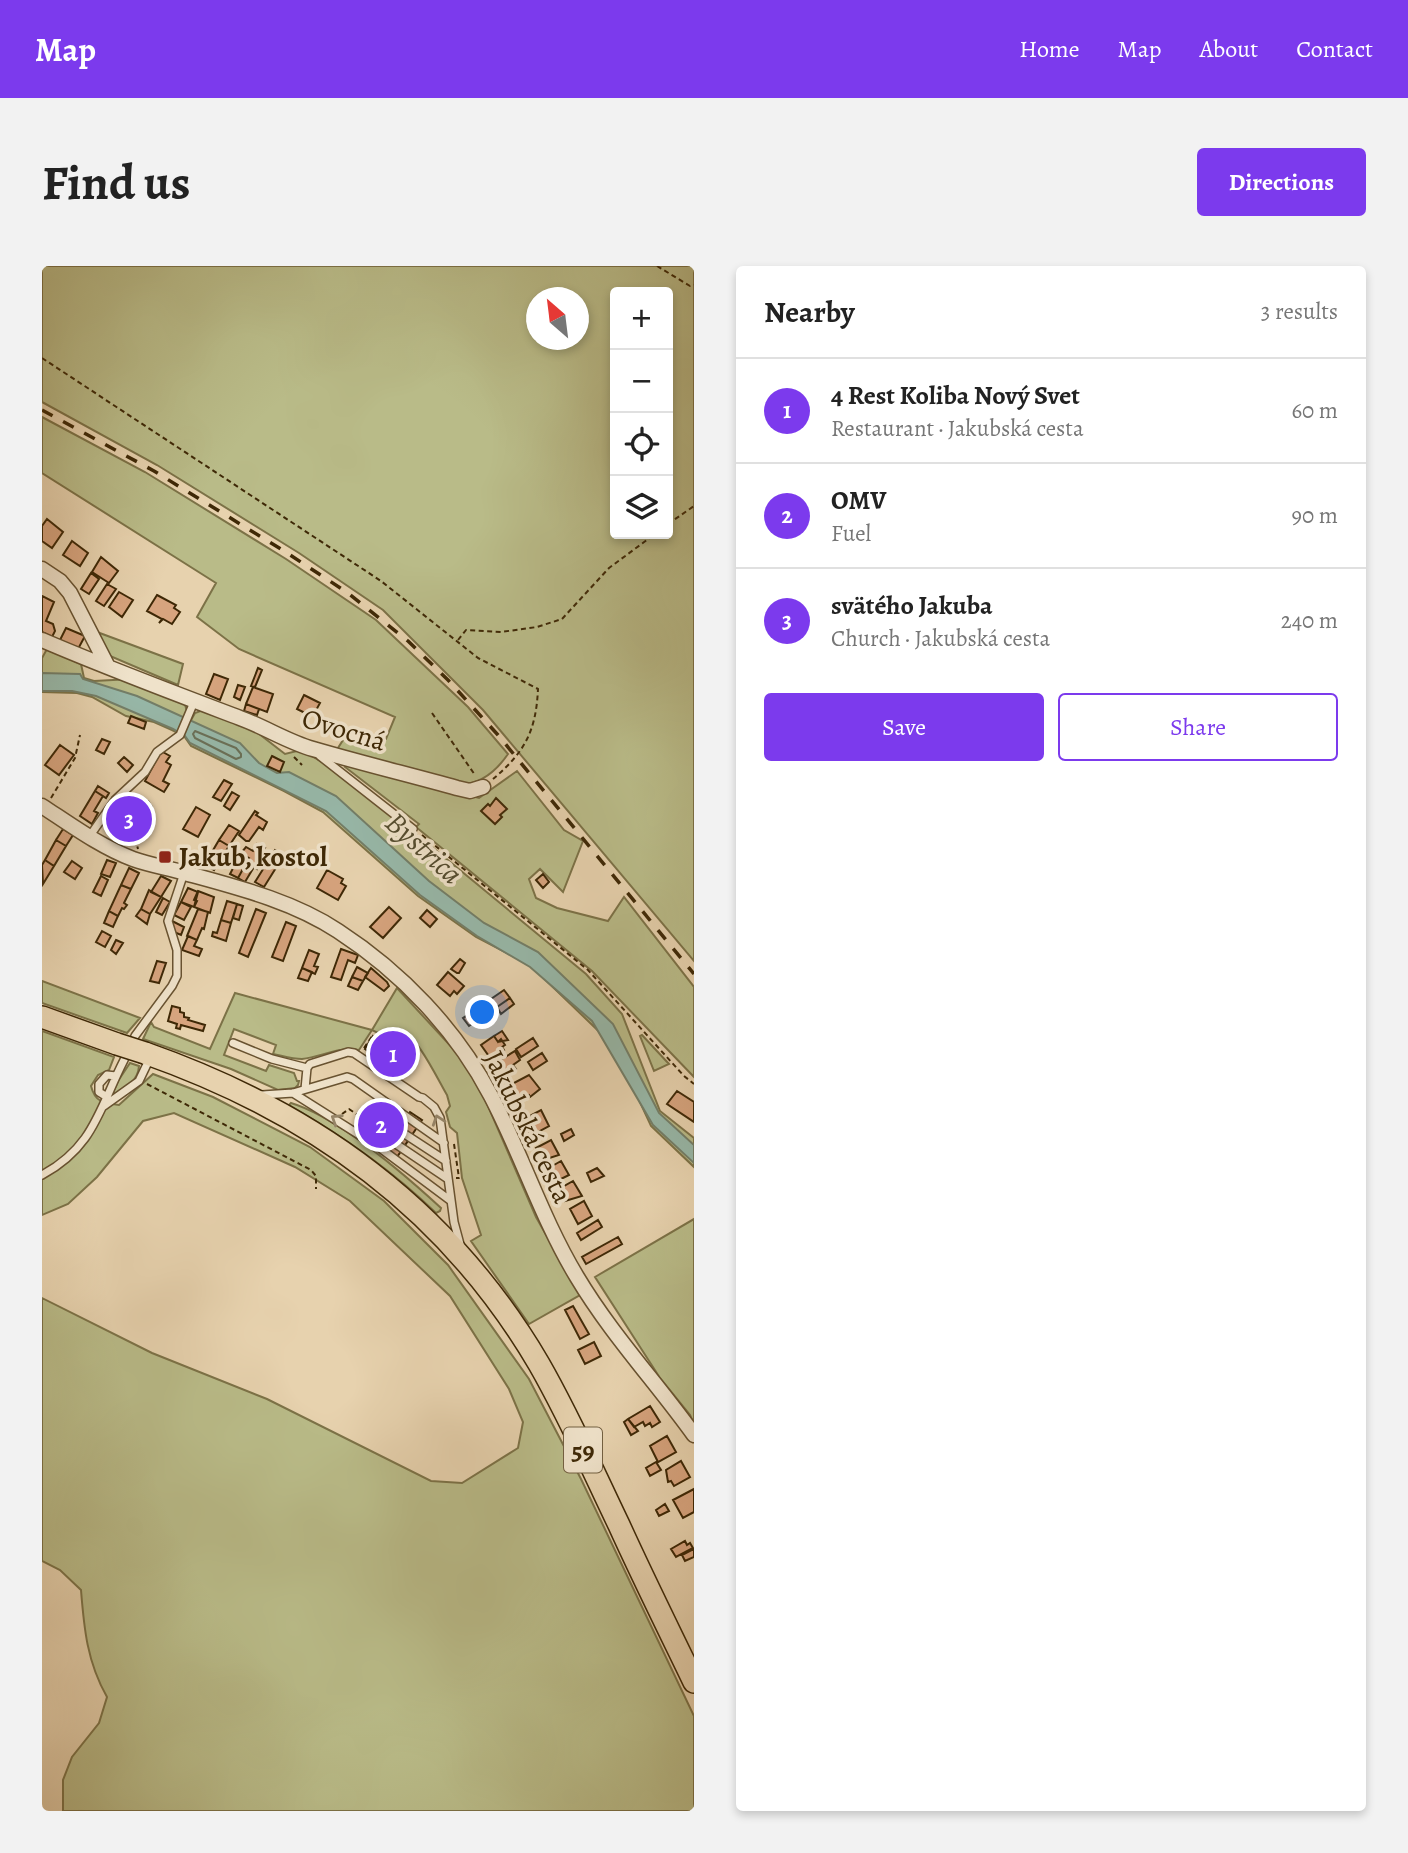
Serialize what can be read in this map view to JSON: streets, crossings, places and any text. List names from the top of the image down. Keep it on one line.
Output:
{"streets":{"main road":["59"],"street":["Ovocná","Jakubská cesta"]},"water":["Bystrica"],"places":{"transit":["Jakub, kostol"]},"north":"top left","page":{"header":"Map","nav":["Home","Map","About","Contact"],"buttons":["Directions",["Save","Share"]],"title":"Find us","heading":["Nearby","3 results"],"map_buttons":["+","−"],"list":[{"mark":"1","name":"4 Rest Koliba Nový Svet","note":"Restaurant · Jakubská cesta","value":"60 m"},{"mark":"2","name":"OMV","note":"Fuel","value":"90 m"},{"mark":"3","name":"svätého Jakuba","note":"Church · Jakubská cesta","value":"240 m"}],"pins":["3","1","2"]}}
